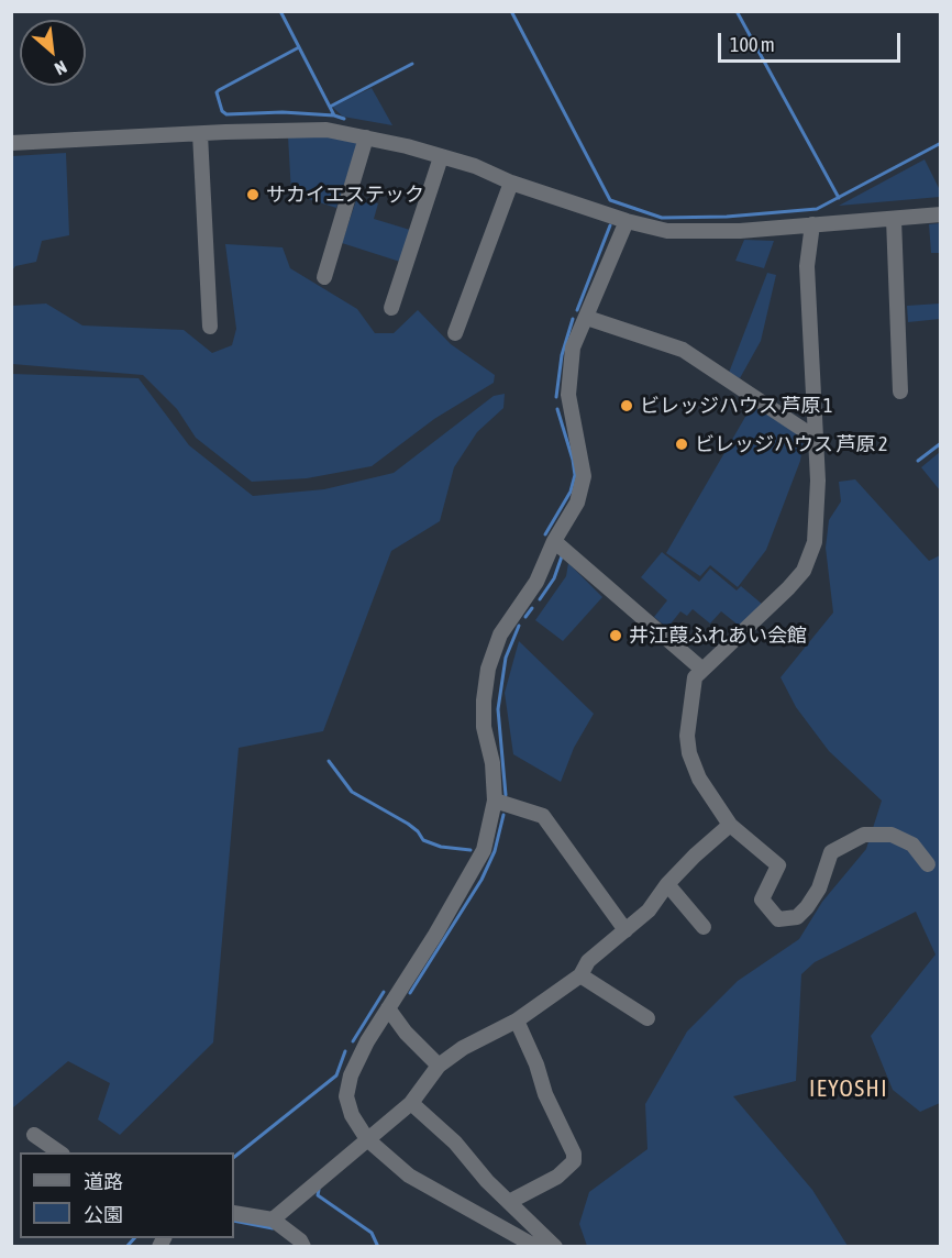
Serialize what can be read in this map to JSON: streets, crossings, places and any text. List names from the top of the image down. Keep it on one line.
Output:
{"districts":["IEYOSHI"],"places":["サカイエステック","ビレッジハウス 芦原 1","ビレッジハウス 芦原 2","井江葭ふれあい会館"],"legend":["道路","公園"],"scale_bar":"100 m","north":"bottom right"}
